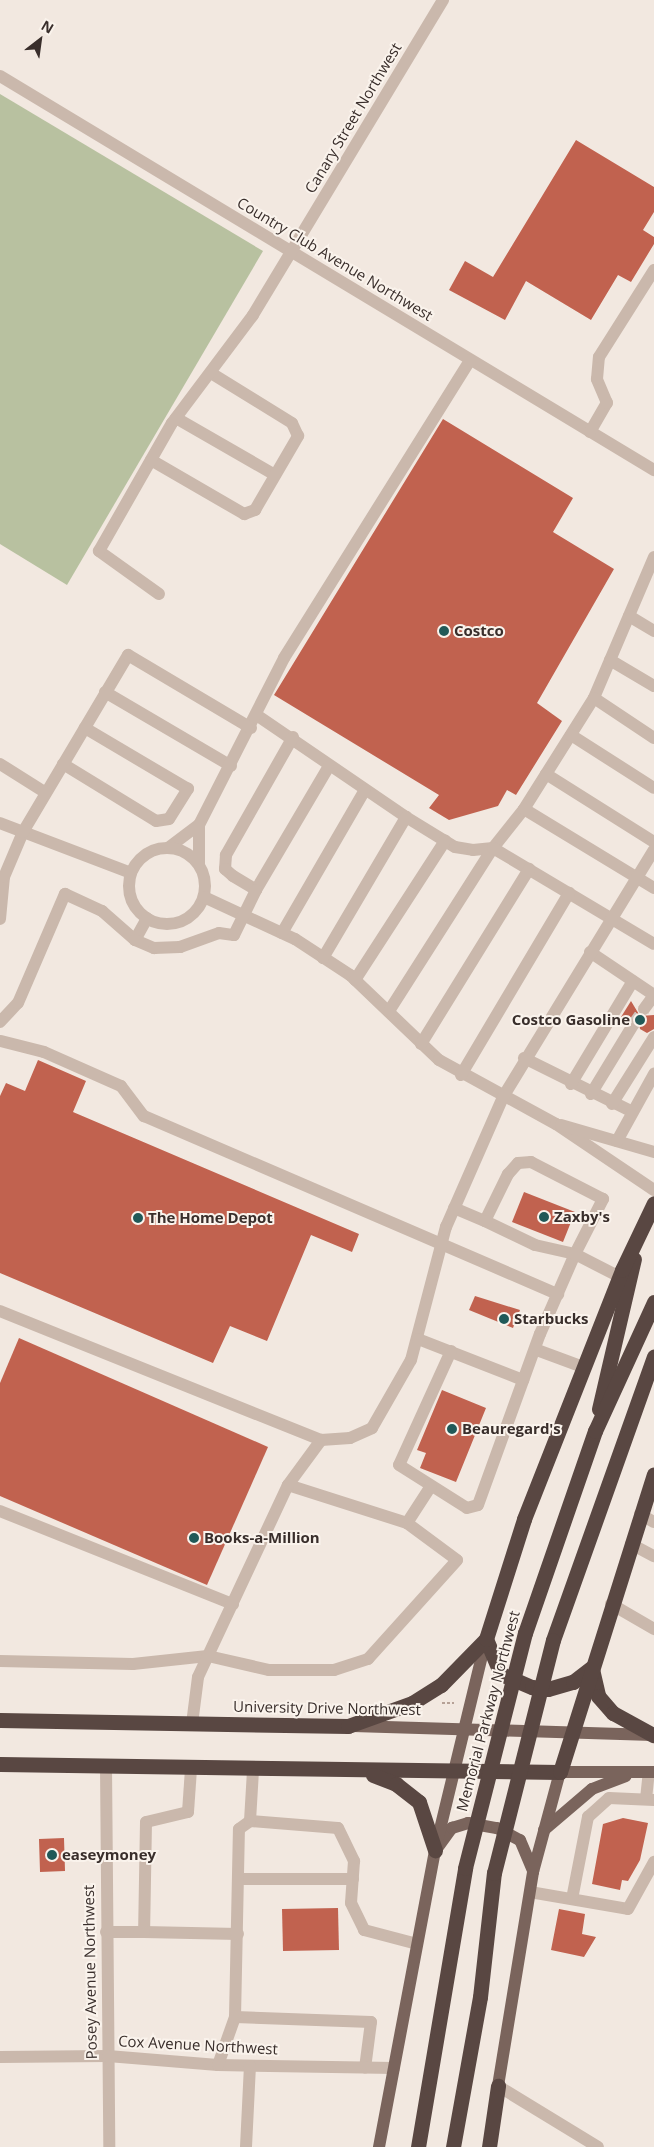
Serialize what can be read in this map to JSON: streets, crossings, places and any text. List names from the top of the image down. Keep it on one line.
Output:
{"streets":{"highway":["University Drive Northwest","Memorial Parkway Northwest"],"street":["Canary Street Northwest","Country Club Avenue Northwest","Posey Avenue Northwest","Cox Avenue Northwest"]},"crossings":[["Canary Street Northwest","Country Club Avenue Northwest"],["Posey Avenue Northwest","Cox Avenue Northwest"]],"places":["Costco","Costco Gasoline","Zaxby's","The Home Depot","Starbucks","Beauregard's","Books-a-Million","easeymoney"],"north":"top right"}
